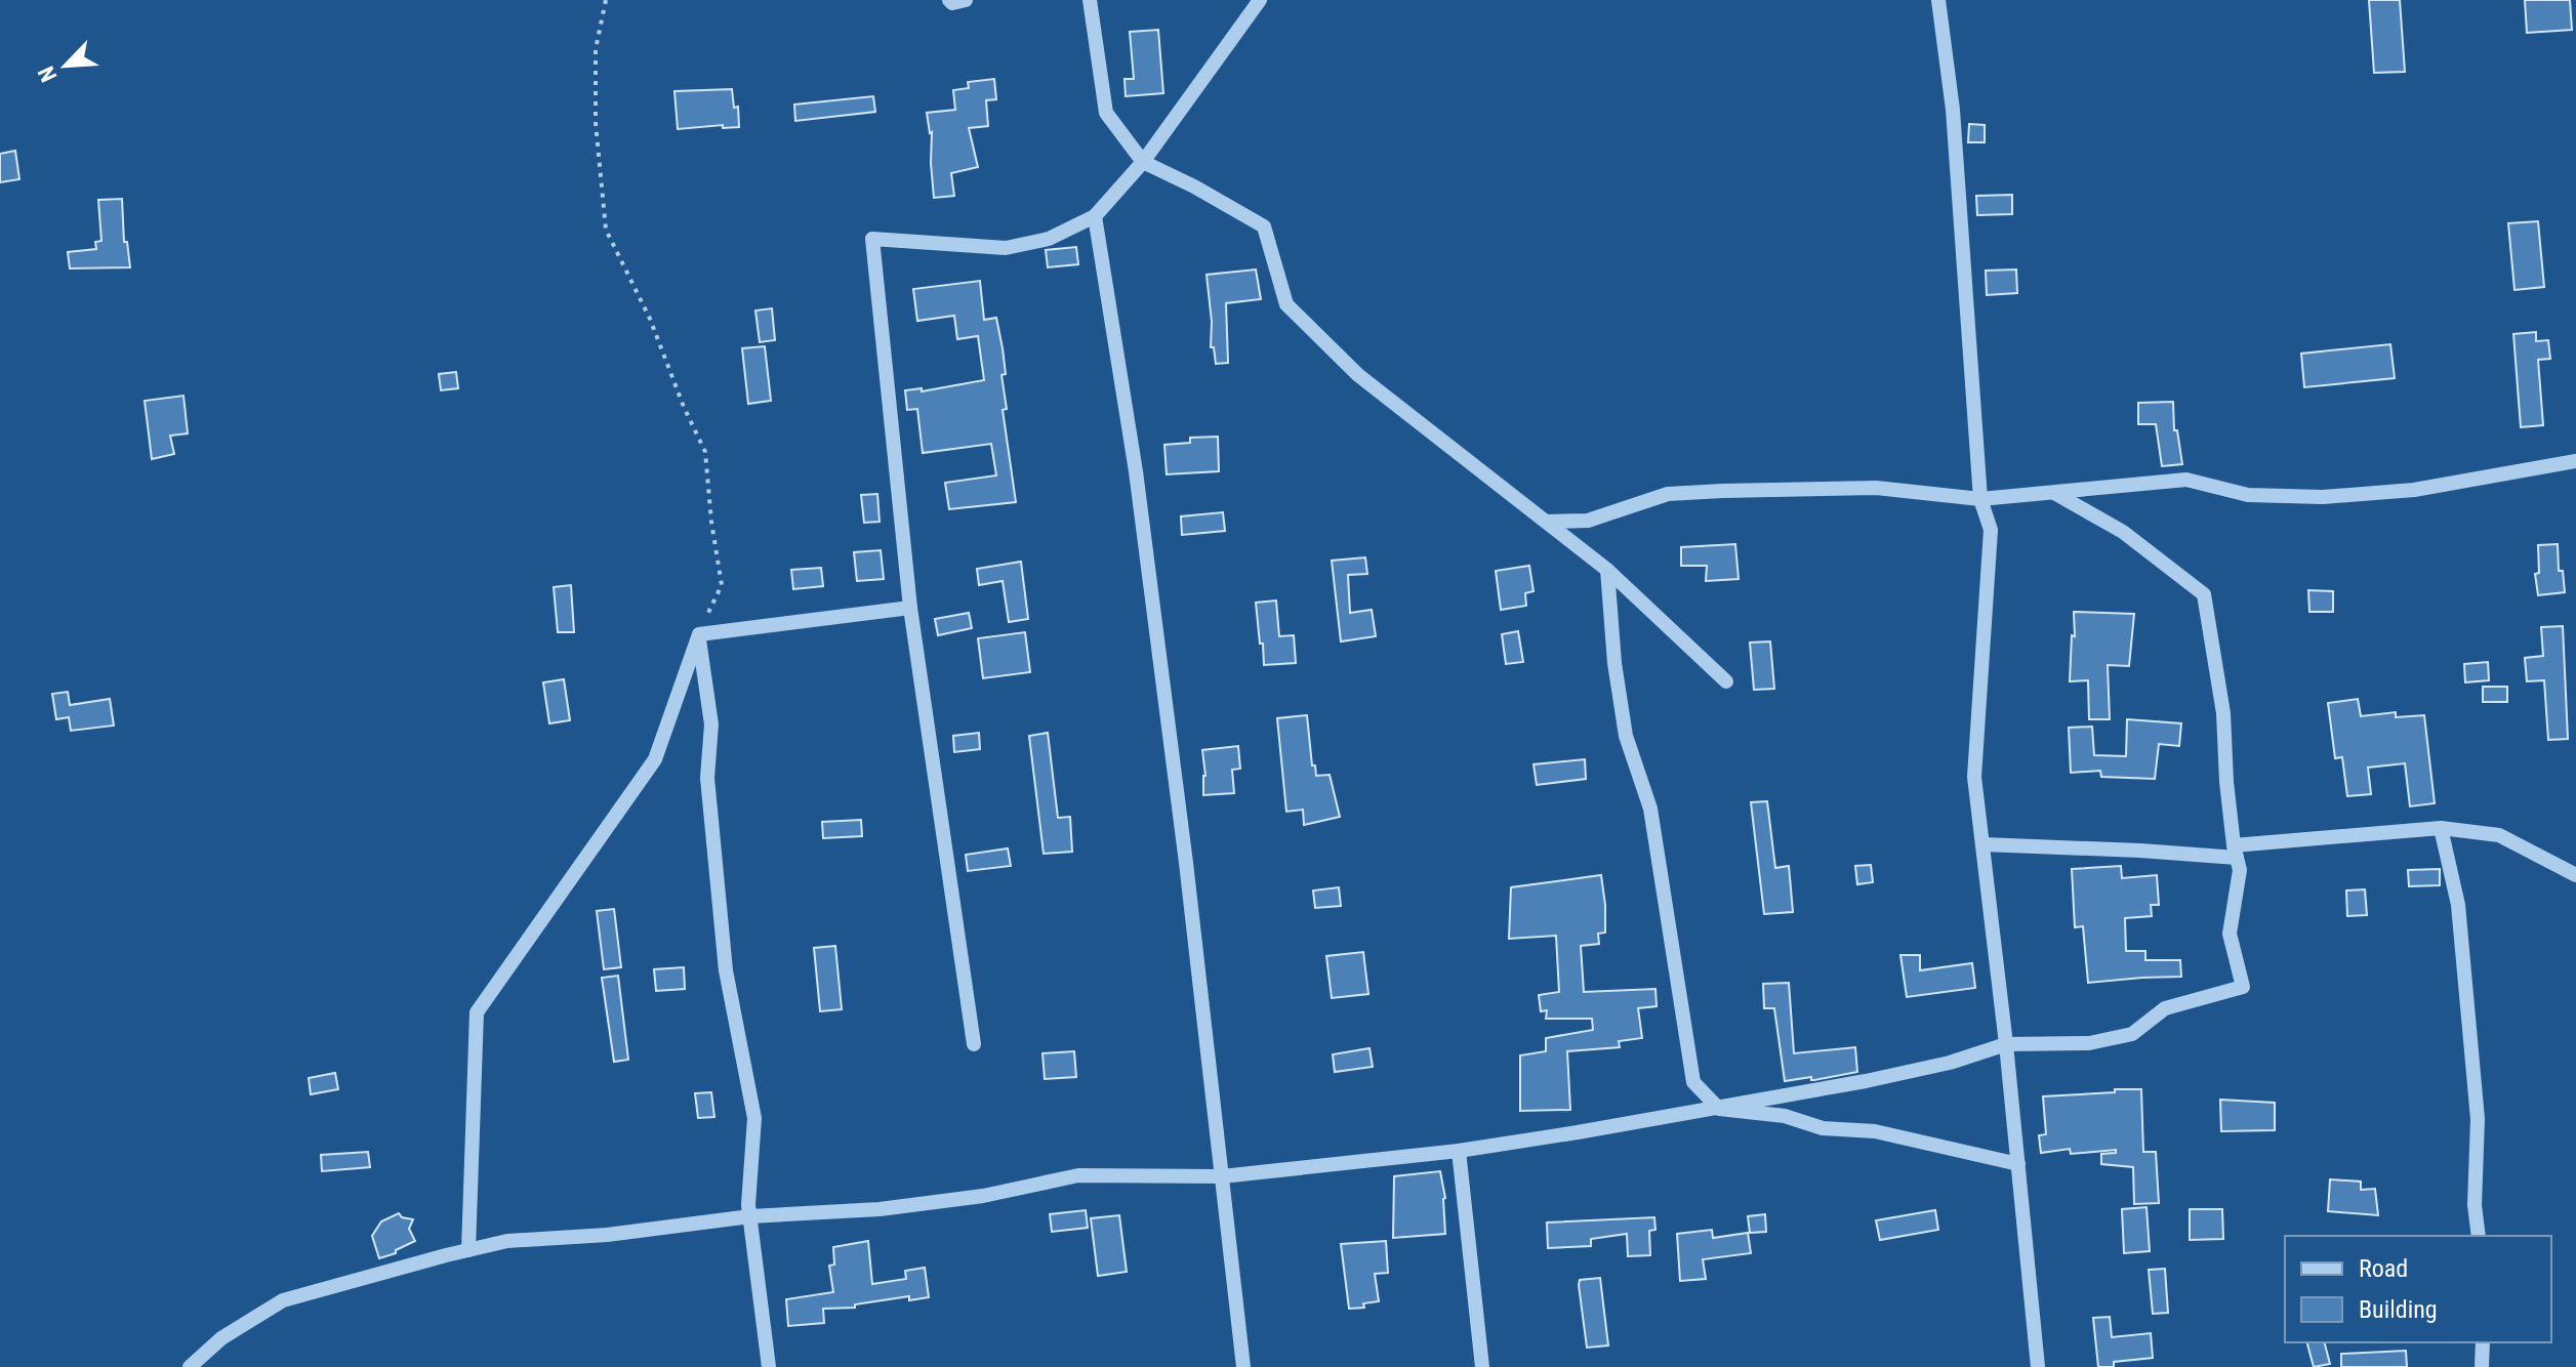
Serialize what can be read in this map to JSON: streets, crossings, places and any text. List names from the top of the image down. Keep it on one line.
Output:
{"legend":["Road","Building"],"north":"bottom left"}
